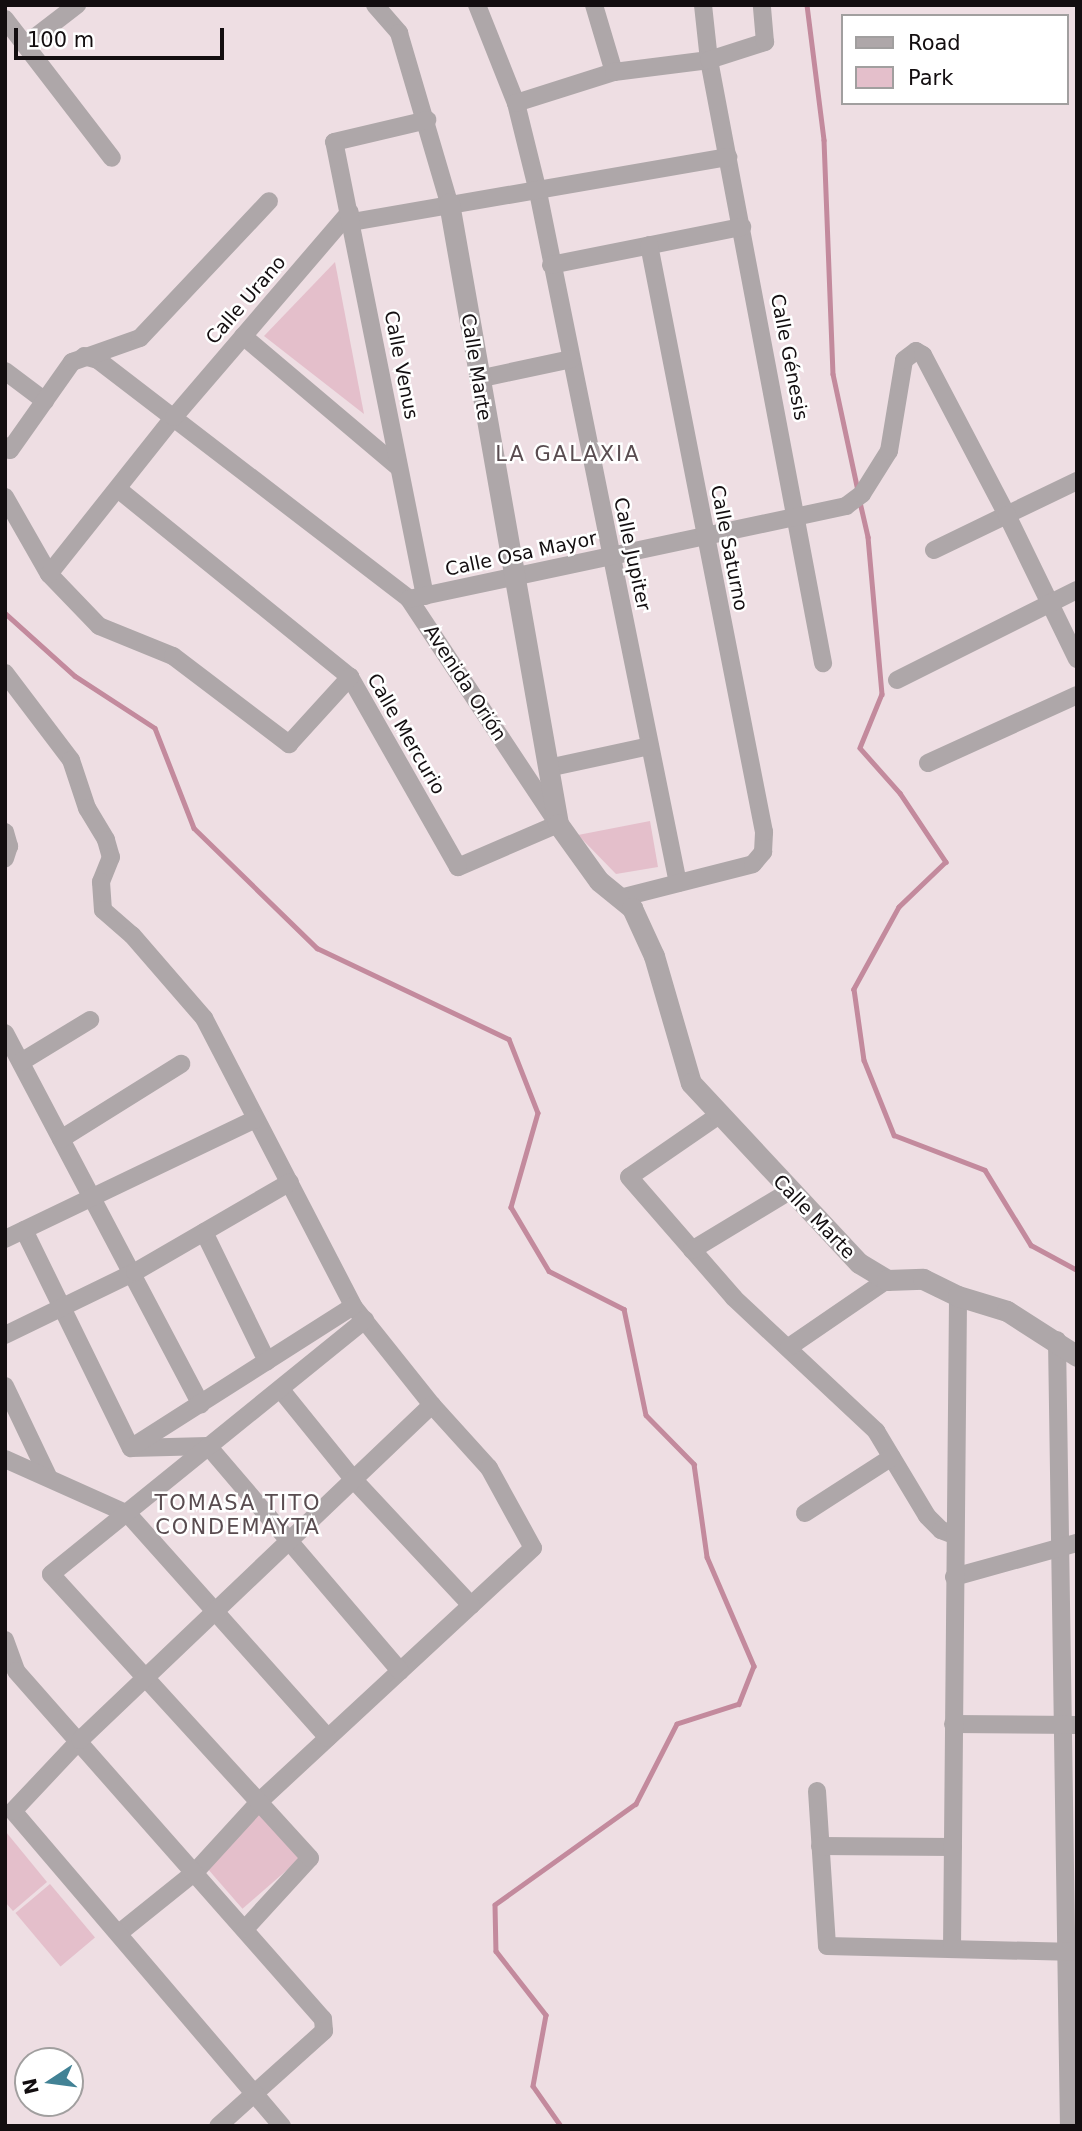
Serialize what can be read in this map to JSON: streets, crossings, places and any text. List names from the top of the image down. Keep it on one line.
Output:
{"streets":{"street":["Calle Urano","Calle Génesis","Calle Venus","Calle Marte","Calle Saturno","Calle Osa Mayor","Calle Jupiter","Avenida Orión","Calle Mercurio"]},"crossings":[["Calle Urano","Calle Venus"],["Calle Urano","Avenida Orión"],["Calle Urano","Calle Mercurio"],["Calle Génesis","Calle Osa Mayor"],["Calle Venus","Calle Marte"],["Calle Venus","Calle Osa Mayor"],["Calle Venus","Avenida Orión"],["Calle Marte","Calle Osa Mayor"],["Calle Marte","Avenida Orión"],["Calle Marte","Calle Mercurio"],["Calle Saturno","Calle Osa Mayor"],["Calle Saturno","Calle Jupiter"],["Calle Osa Mayor","Calle Jupiter"],["Calle Osa Mayor","Avenida Orión"],["Avenida Orión","Calle Mercurio"]],"districts":["LA GALAXIA","TOMASA TITO CONDEMAYTA"],"legend":["Road","Park"],"scale_bar":"100 m","north":"left"}
